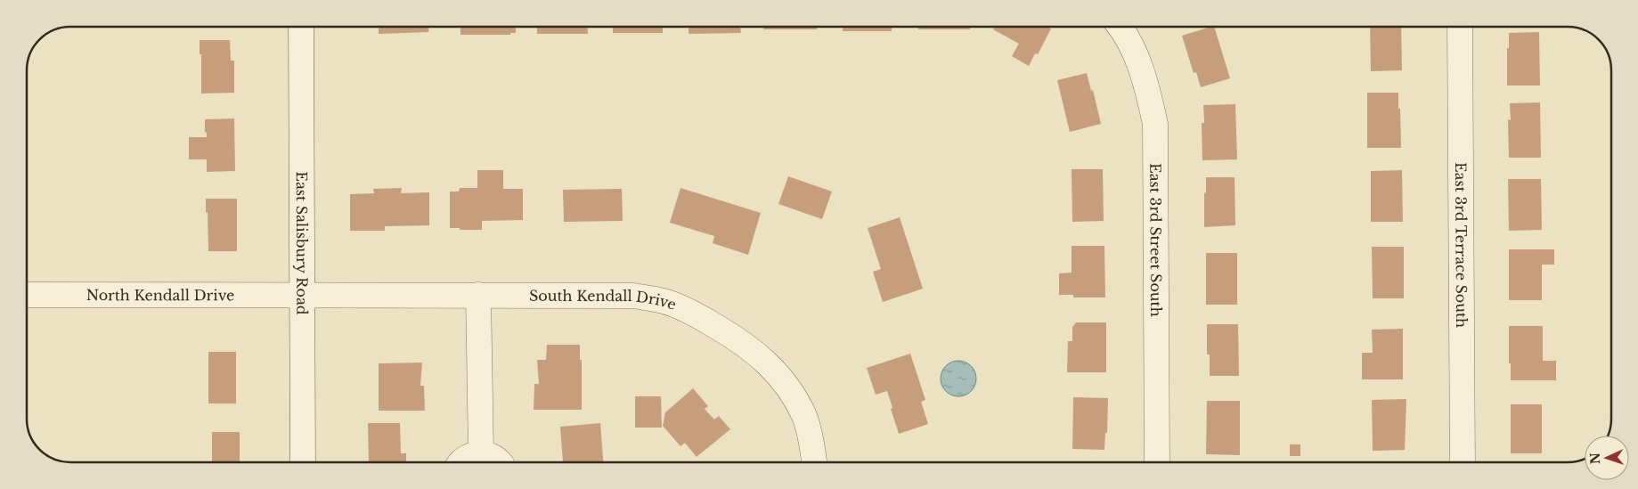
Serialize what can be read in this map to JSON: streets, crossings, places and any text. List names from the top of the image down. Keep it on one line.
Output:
{"streets":{"street":["East 3rd Street South","East Salisbury Road","East 3rd Terrace South","North Kendall Drive","South Kendall Drive"]},"crossings":[["East Salisbury Road","North Kendall Drive"],["East Salisbury Road","South Kendall Drive"],["North Kendall Drive","South Kendall Drive"]],"north":"left"}
